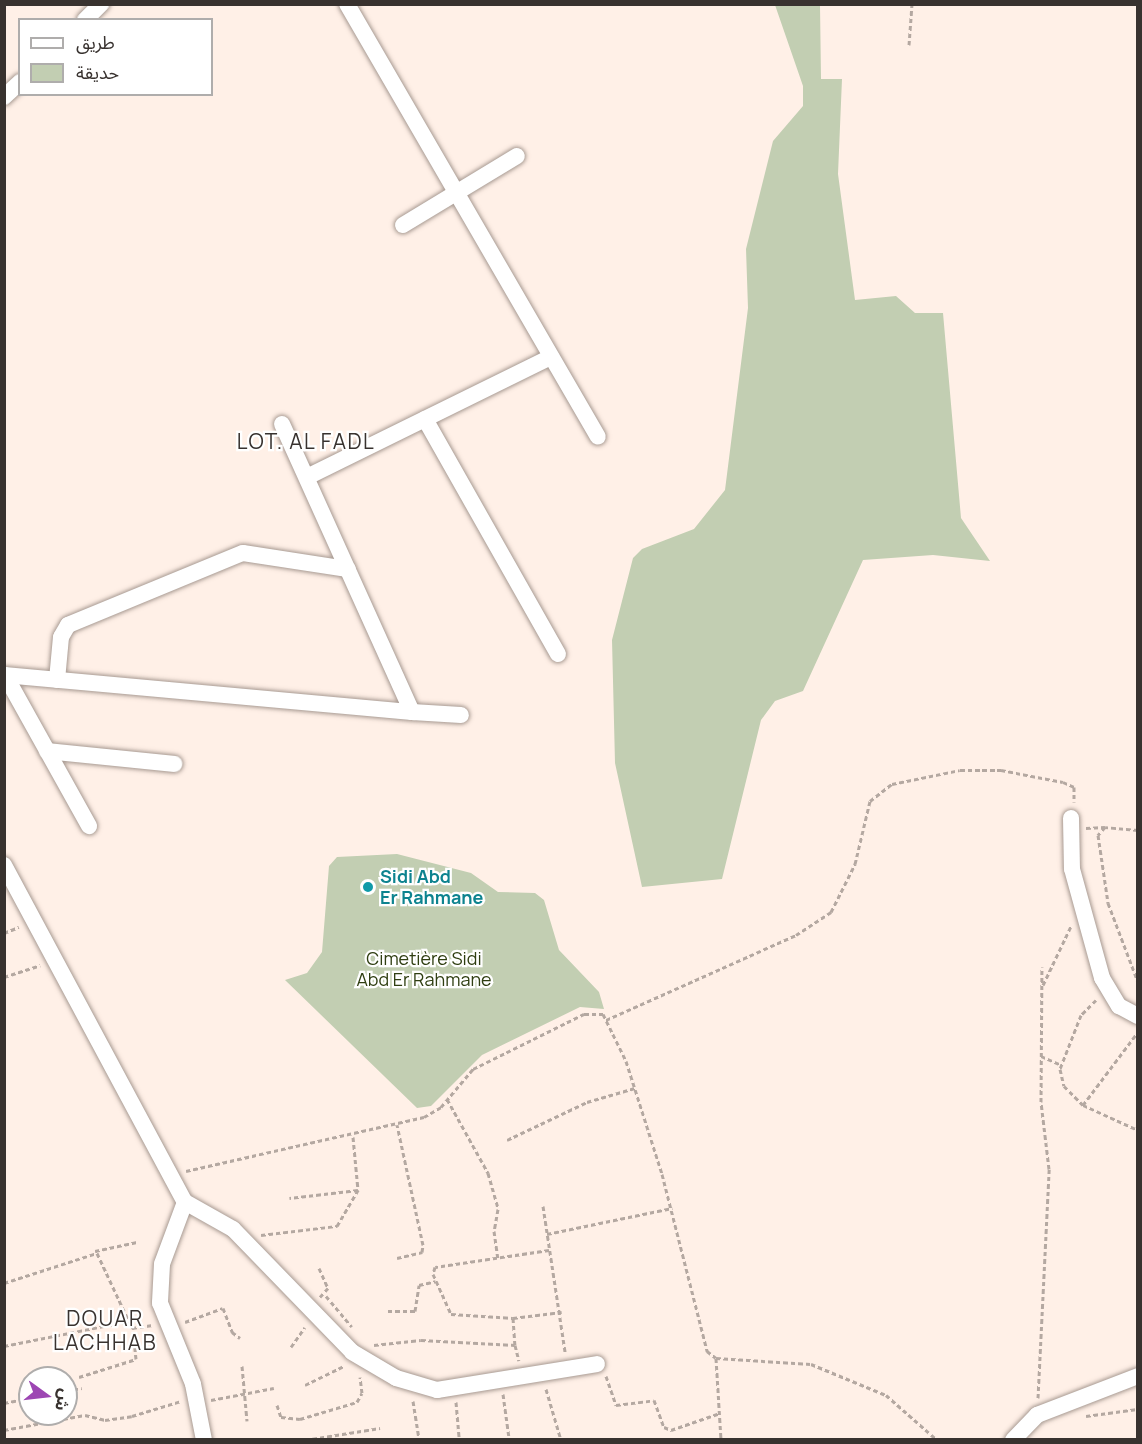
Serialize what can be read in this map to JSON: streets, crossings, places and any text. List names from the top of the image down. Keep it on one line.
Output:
{"districts":["LOT. AL FADL","DOUAR LACHHAB"],"parks":["Cimetière Sidi Abd Er Rahmane"],"places":["Sidi Abd Er Rahmane"],"legend":["طريق","حديقة"],"north":"right"}
